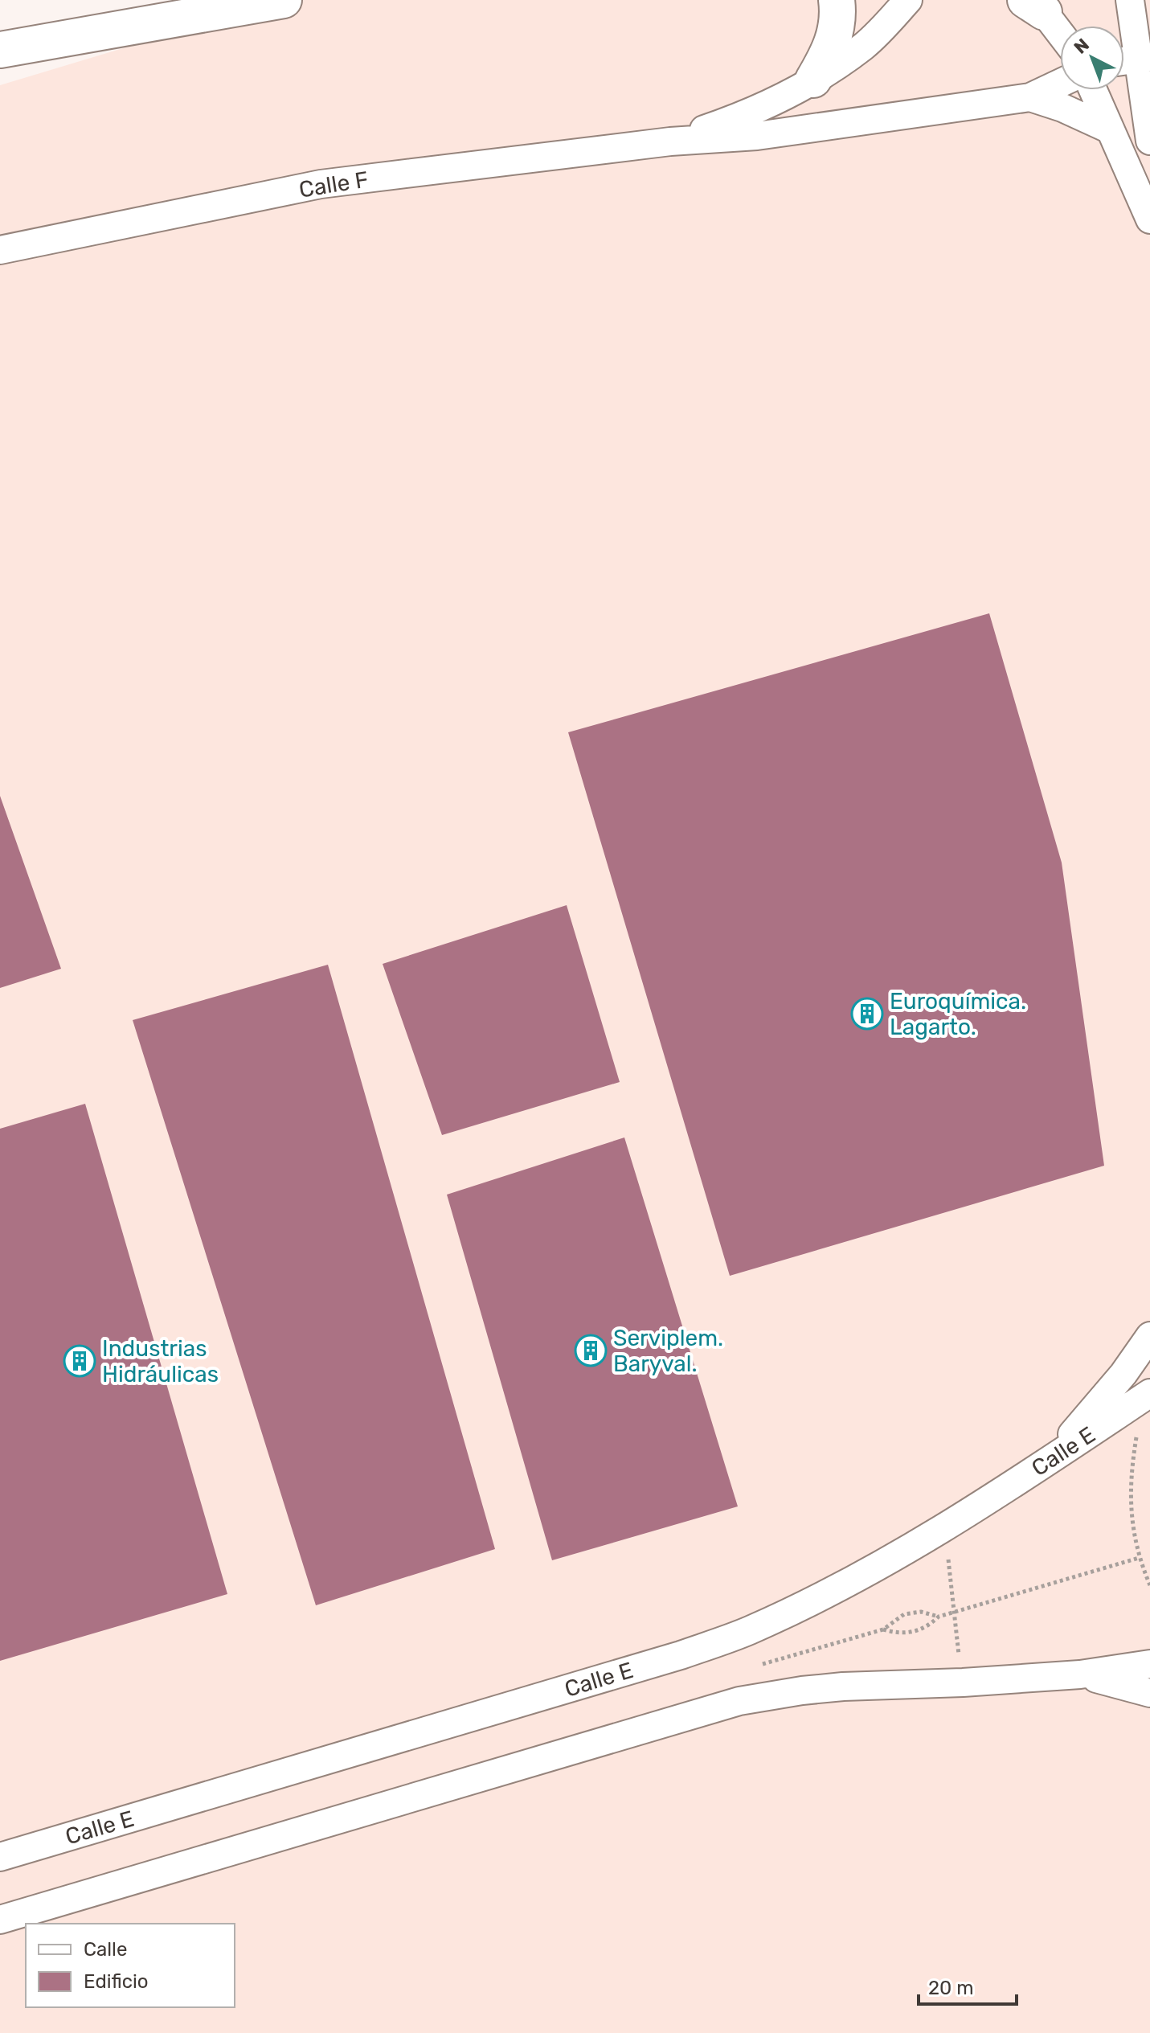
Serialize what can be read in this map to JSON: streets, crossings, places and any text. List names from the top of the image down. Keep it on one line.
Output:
{"streets":{"street":["Calle F","Calle E"]},"places":{"building":["Euroquímica. Lagarto.","Serviplem. Baryval.","Industrias Hidráulicas"]},"legend":["Calle","Edificio"],"scale_bar":"20 m","north":"top left"}
